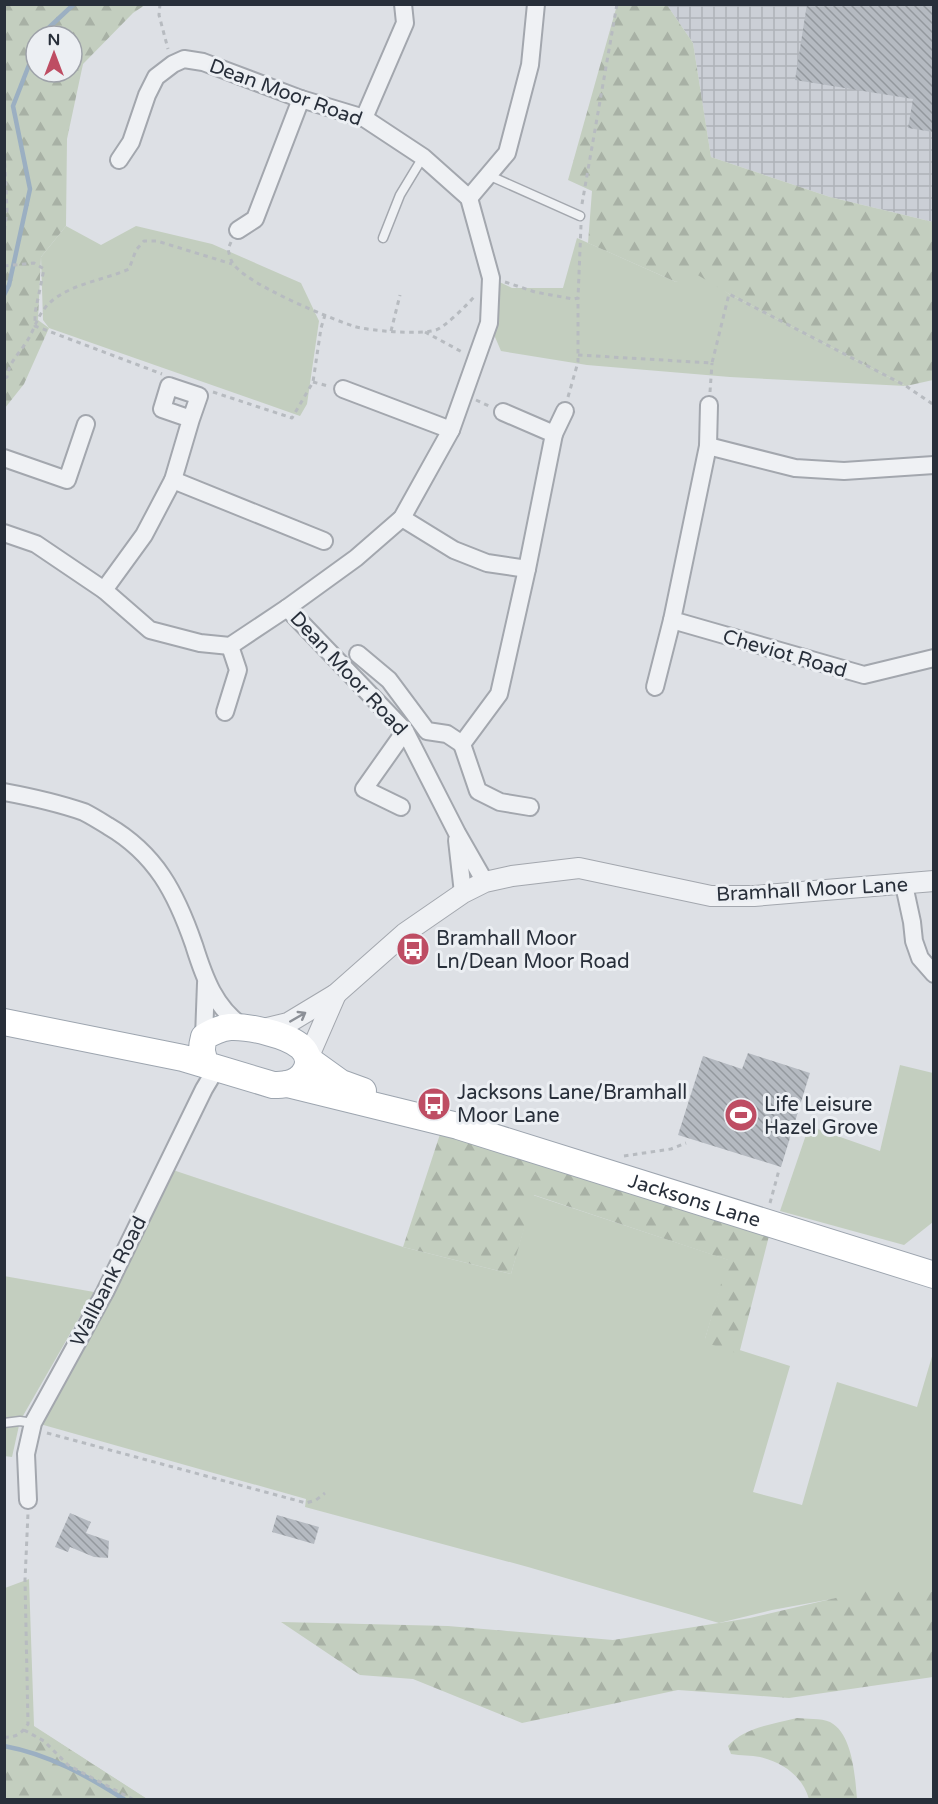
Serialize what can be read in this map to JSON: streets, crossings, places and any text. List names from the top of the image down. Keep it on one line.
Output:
{"streets":{"main road":["Jacksons Lane"],"street":["Dean Moor Road","Cheviot Road","Bramhall Moor Lane","Wallbank Road"]},"crossings":[["Dean Moor Road","Bramhall Moor Lane"],["Bramhall Moor Lane","Jacksons Lane"],["Jacksons Lane","Wallbank Road"]],"places":{"bus stop":["Bramhall Moor Ln/Dean Moor Road","Jacksons Lane/Bramhall Moor Lane"],"sports":["Life Leisure Hazel Grove"]},"north":"top"}
